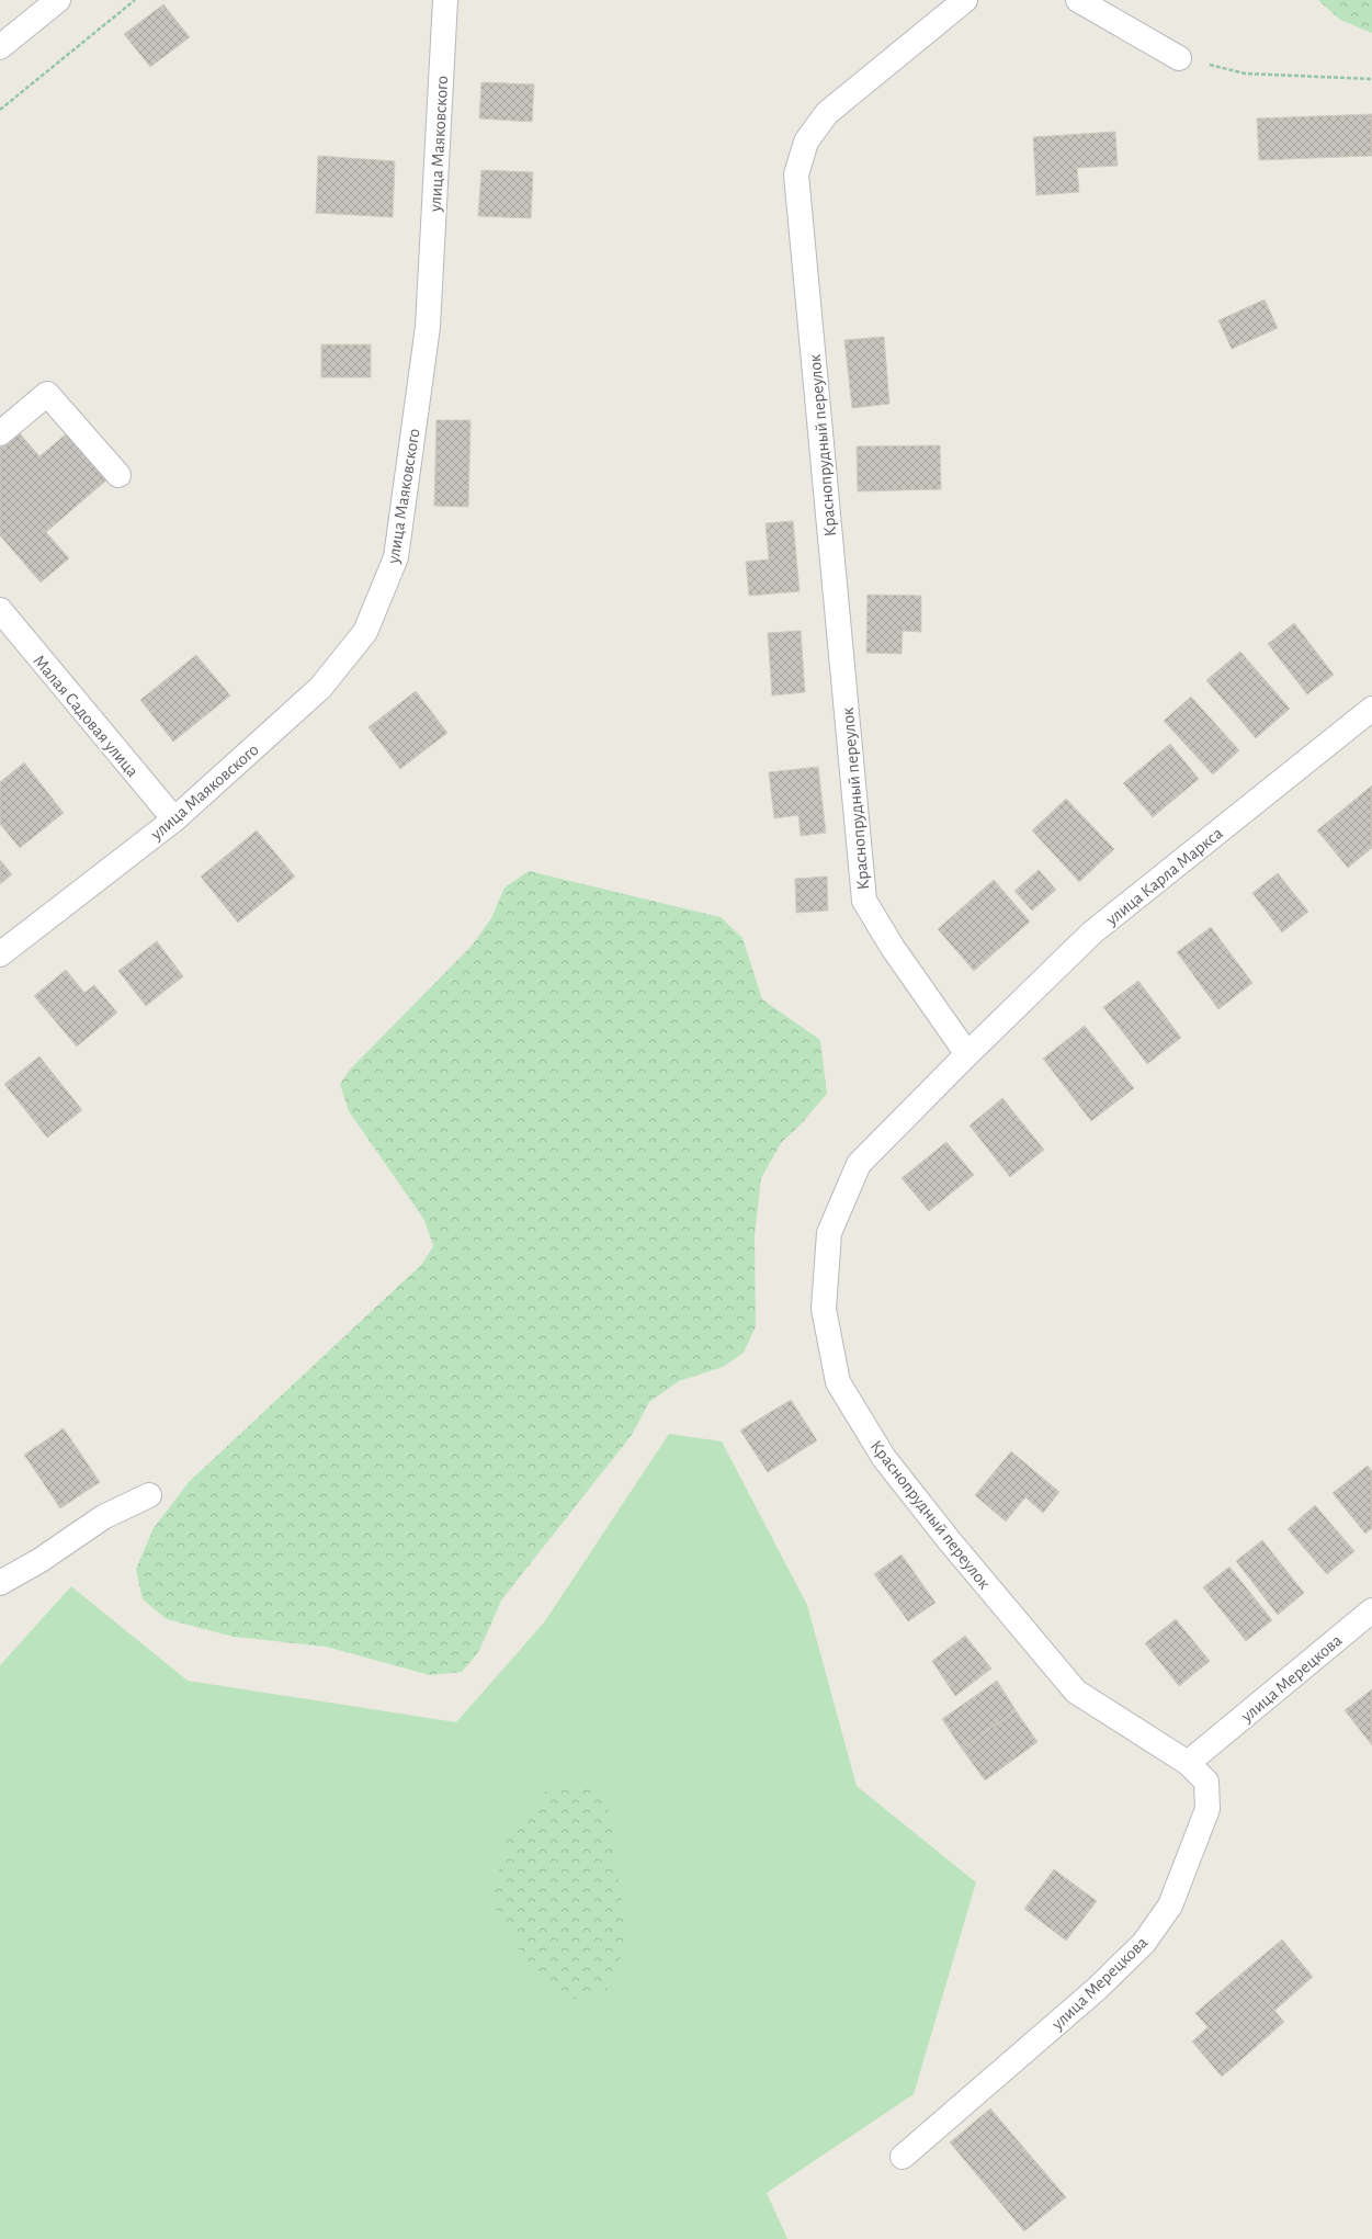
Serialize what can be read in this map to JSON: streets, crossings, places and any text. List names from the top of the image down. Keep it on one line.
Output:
{"streets":{"street":["улица Маяковского","Краснопрудный переулок","Малая Садовая улица","улица Карла Маркса","улица Мерецкова"]},"crossings":[["улица Маяковского","Малая Садовая улица"],["Краснопрудный переулок","улица Карла Маркса"],["Краснопрудный переулок","улица Мерецкова"]]}
